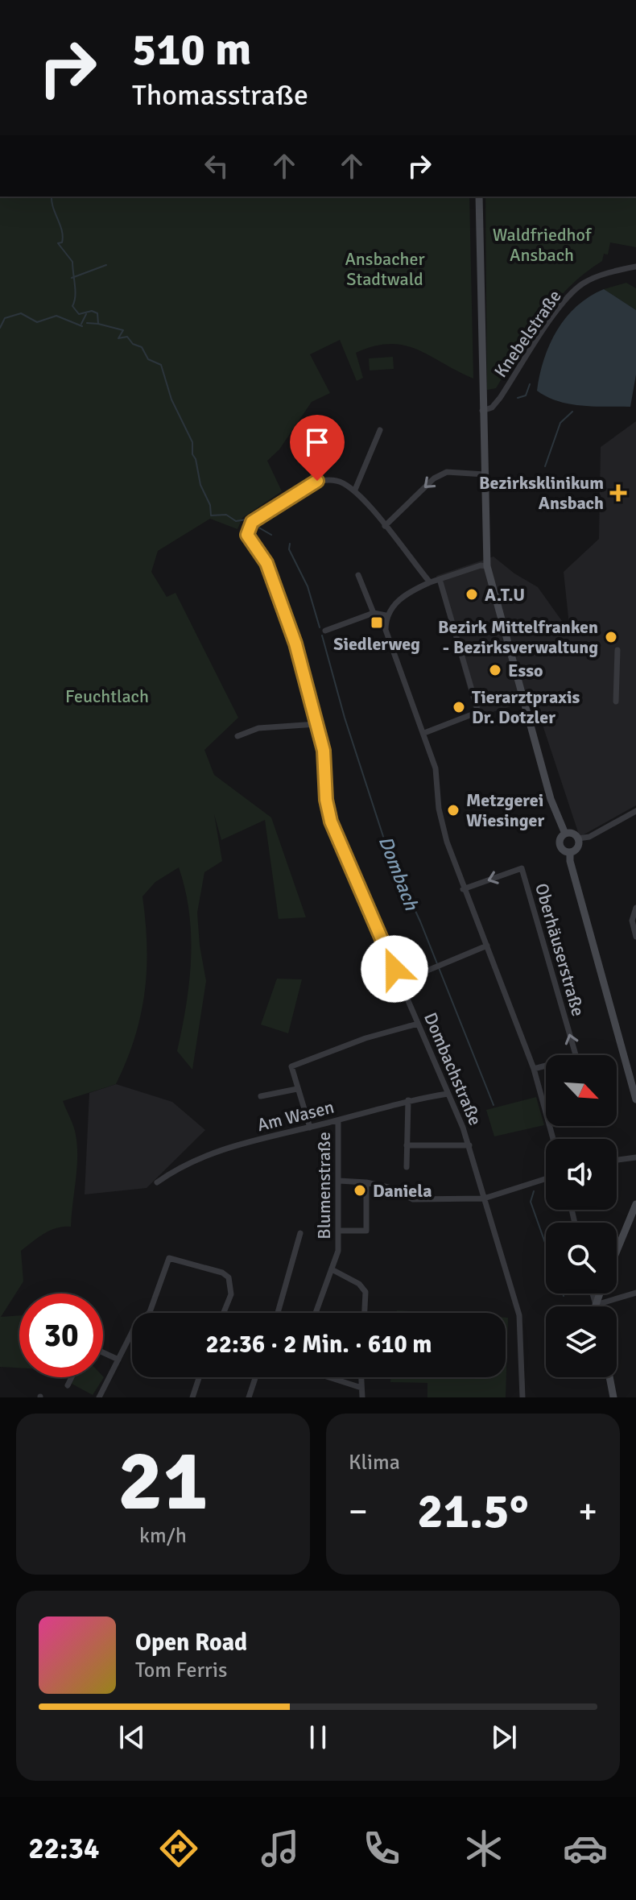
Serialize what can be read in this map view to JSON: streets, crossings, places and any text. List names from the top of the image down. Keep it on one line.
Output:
{"streets":{"main road":["Knebelstraße"],"street":["Oberhäuserstraße","Dombachstraße","Am Wasen","Blumenstraße"]},"crossings":[["Dombachstraße","Am Wasen"],["Am Wasen","Blumenstraße"]],"water":["Dombach"],"parks":["Waldfriedhof Ansbach","Ansbacher Stadtwald","Feuchtlach"],"places":{"health":["Bezirksklinikum Ansbach"],"other":["A.T.U","Bezirk Mittelfranken - Bezirksverwaltung","Esso","Tierarztpraxis Dr. Dotzler","Metzgerei Wiesinger","Daniela"],"transit":["Siedlerweg"]},"north":"bottom right","page":{"turn":["510 m","Thomasstraße"],"limit":"30","trip":"22:36 · 2 Min. · 610 m","tile":[["21","km/h"],"Klima"],"heat":["−","21.5°","+"],"song":["Open Road","Tom Ferris"],"tabs":"22:34"}}
